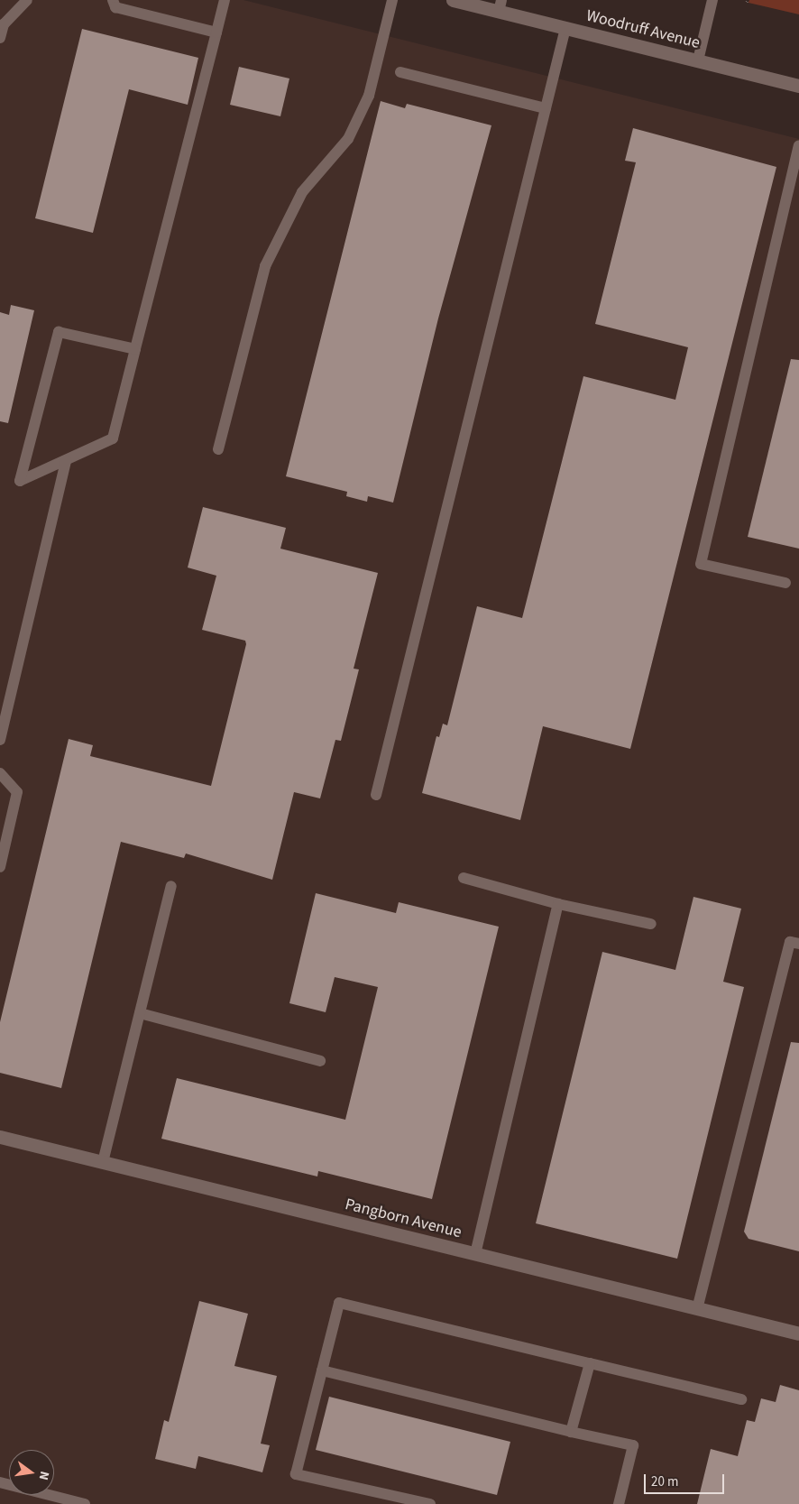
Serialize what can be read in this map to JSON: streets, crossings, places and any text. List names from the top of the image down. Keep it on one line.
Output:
{"streets":{"street":["Woodruff Avenue","Pangborn Avenue"]},"scale_bar":"20 m","north":"right"}
